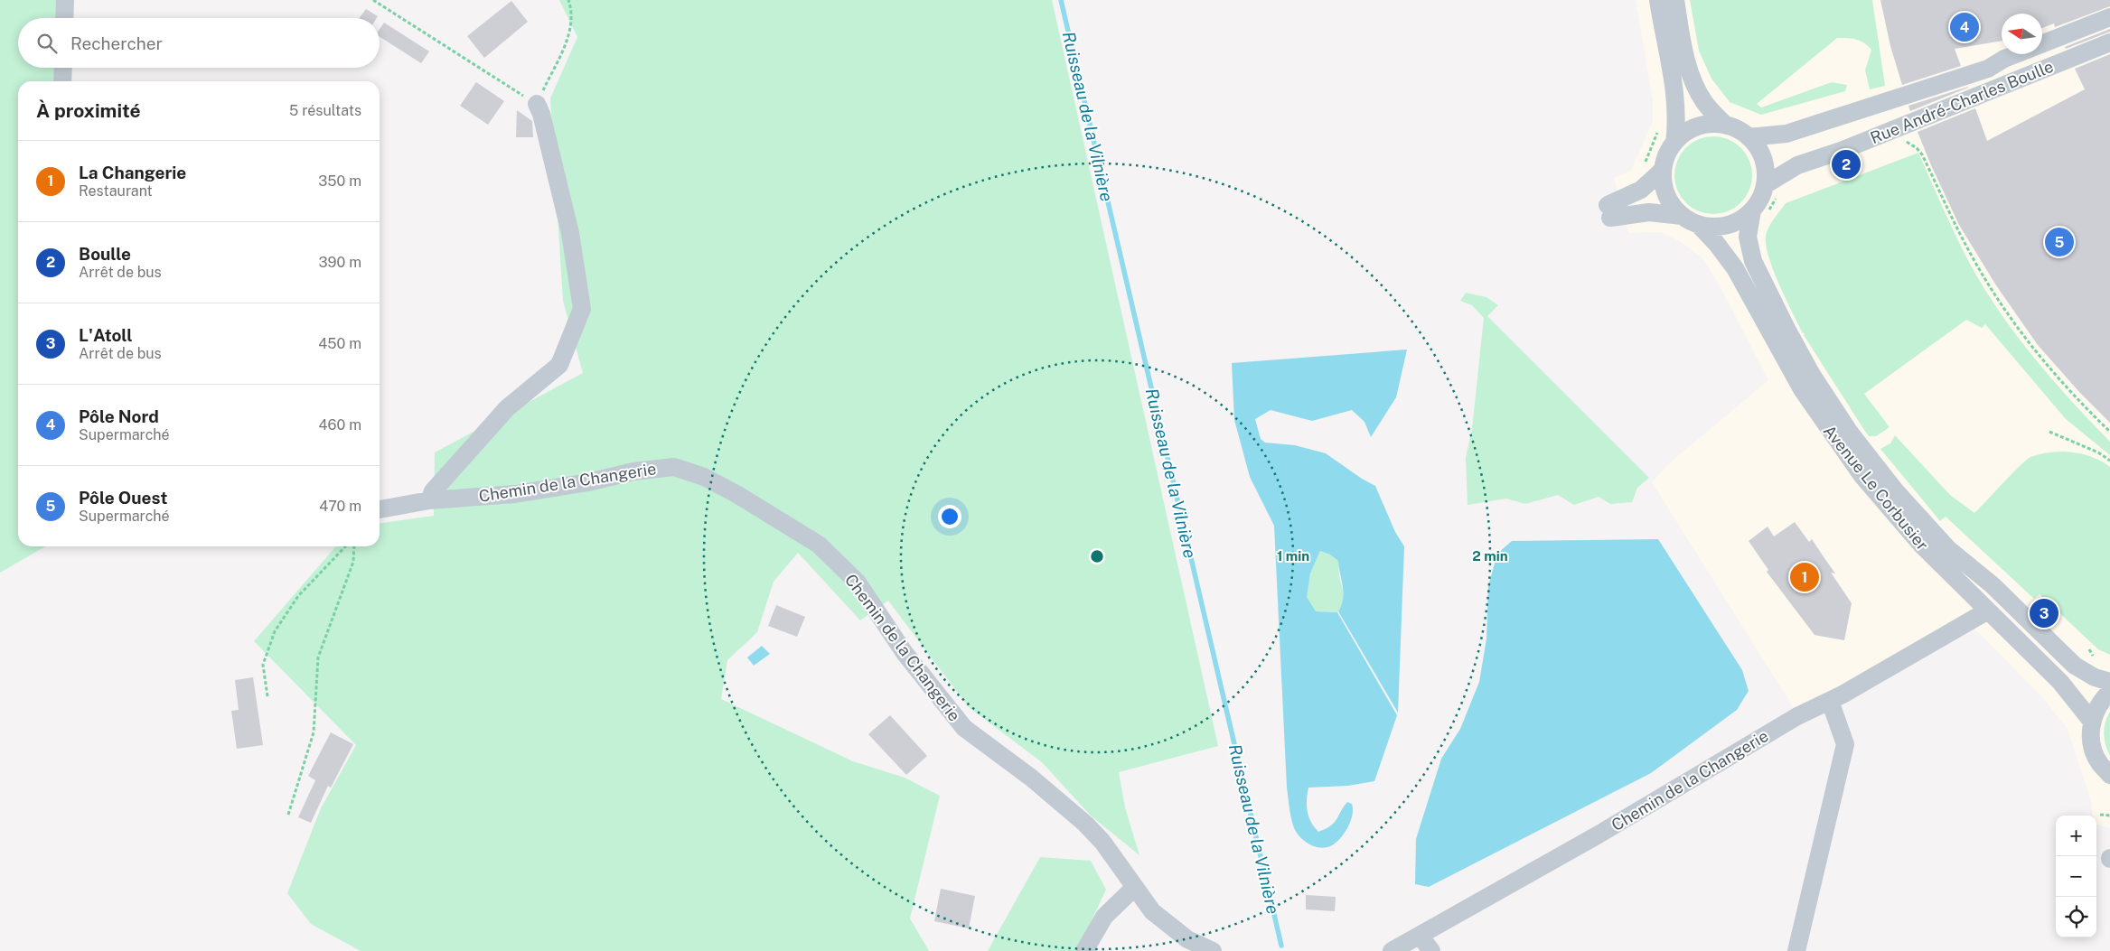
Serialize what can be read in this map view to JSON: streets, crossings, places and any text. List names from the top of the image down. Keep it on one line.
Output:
{"streets":{"street":["Rue André-Charles Boulle","Chemin de la Changerie","Avenue Le Corbusier"]},"crossings":[["Rue André-Charles Boulle","Avenue Le Corbusier"],["Chemin de la Changerie","Avenue Le Corbusier"]],"water":["Ruisseau de la Vilnière"],"north":"left","page":{"pins":["4","2","5","1","3"],"search":"Rechercher","heading":["À proximité","5 résultats"],"list":[{"mark":"1","name":"La Changerie","note":"Restaurant","value":"350 m"},{"mark":"2","name":"Boulle","note":"Arrêt de bus","value":"390 m"},{"mark":"3","name":"L'Atoll","note":"Arrêt de bus","value":"450 m"},{"mark":"4","name":"Pôle Nord","note":"Supermarché","value":"460 m"},{"mark":"5","name":"Pôle Ouest","note":"Supermarché","value":"470 m"}],"map_buttons":["+","−"]},"rings":["1 min","2 min"]}
